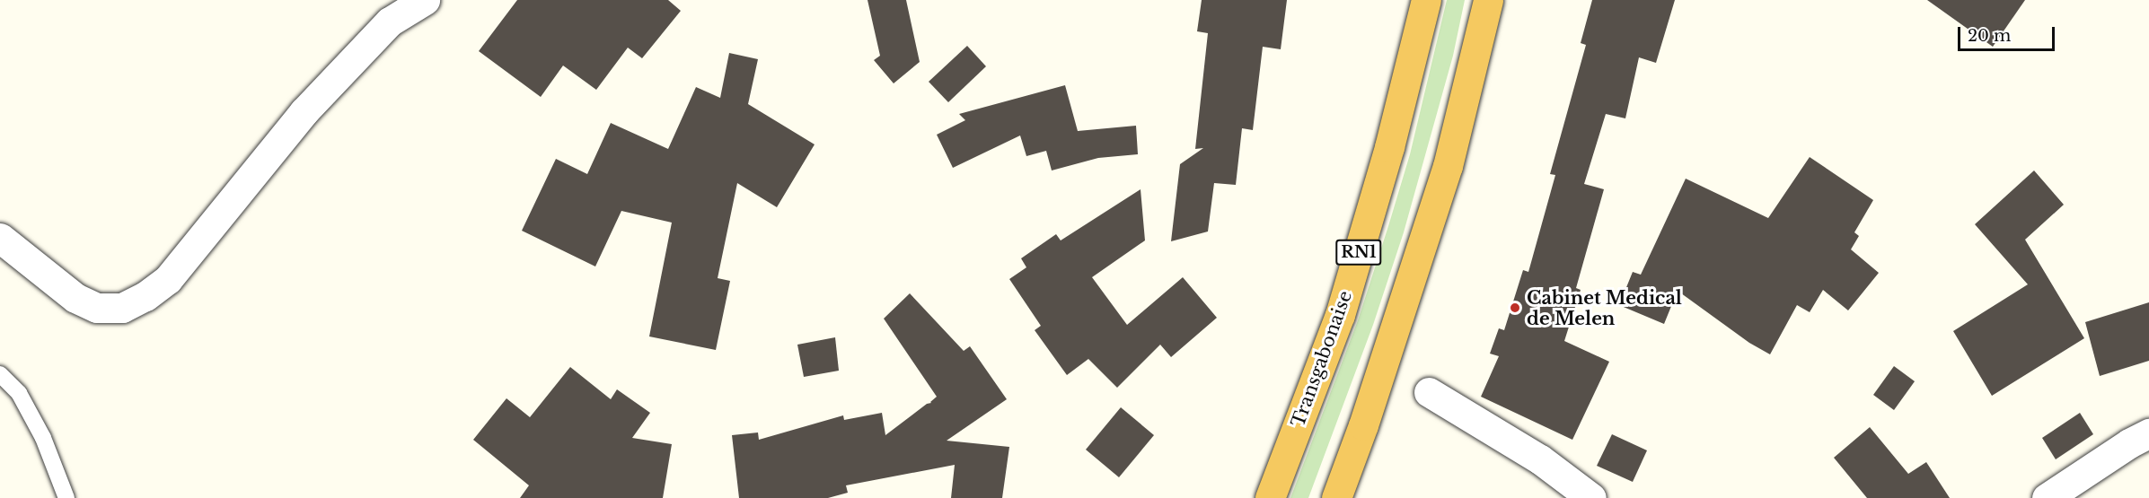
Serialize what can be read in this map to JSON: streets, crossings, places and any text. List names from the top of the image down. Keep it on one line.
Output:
{"streets":{"highway":["RN1","Transgabonaise"]},"places":["Cabinet Medical de Melen"],"scale_bar":"20 m"}
